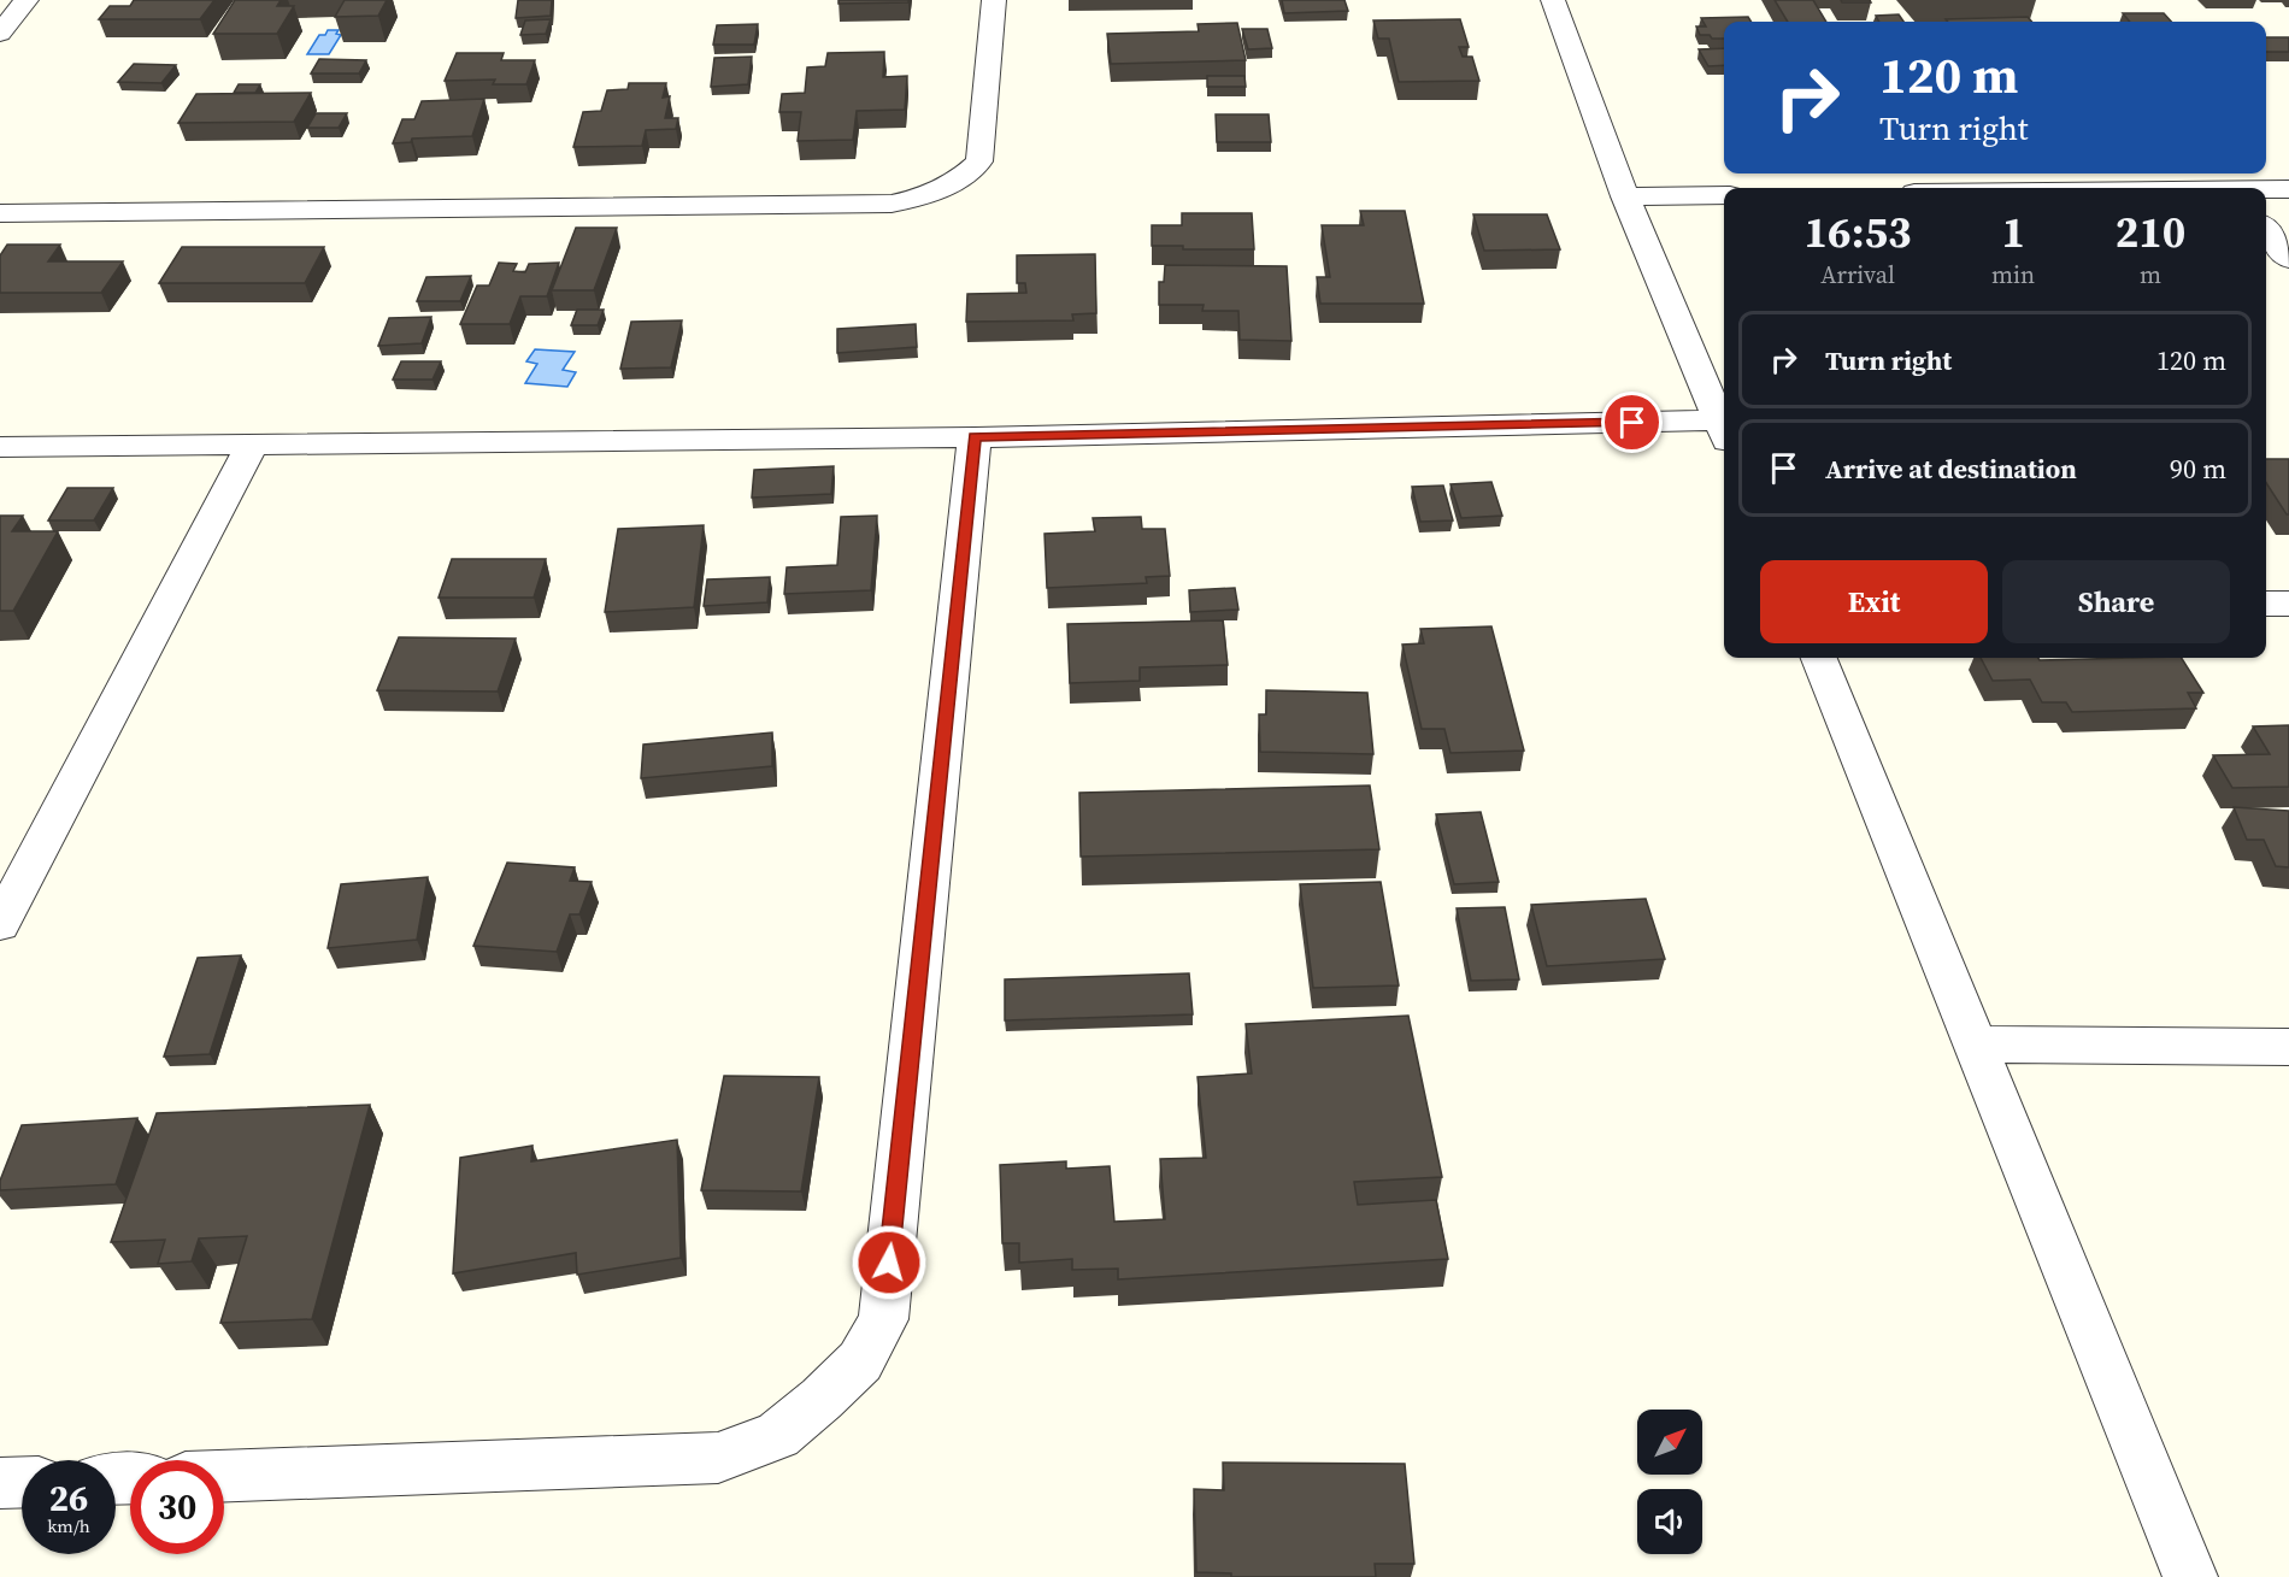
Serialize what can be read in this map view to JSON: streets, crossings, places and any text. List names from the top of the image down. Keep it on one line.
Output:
{"north":"top right","page":{"turn":["120 m","Turn right"],"eta":["16:53","Arrival","1","min","210","m"],"list":[{"name":"Turn right","value":"120 m"},{"name":"Arrive at destination","value":"90 m"}],"buttons":["Exit","Share"],"speed":"26 km/h","limit":"30"}}
